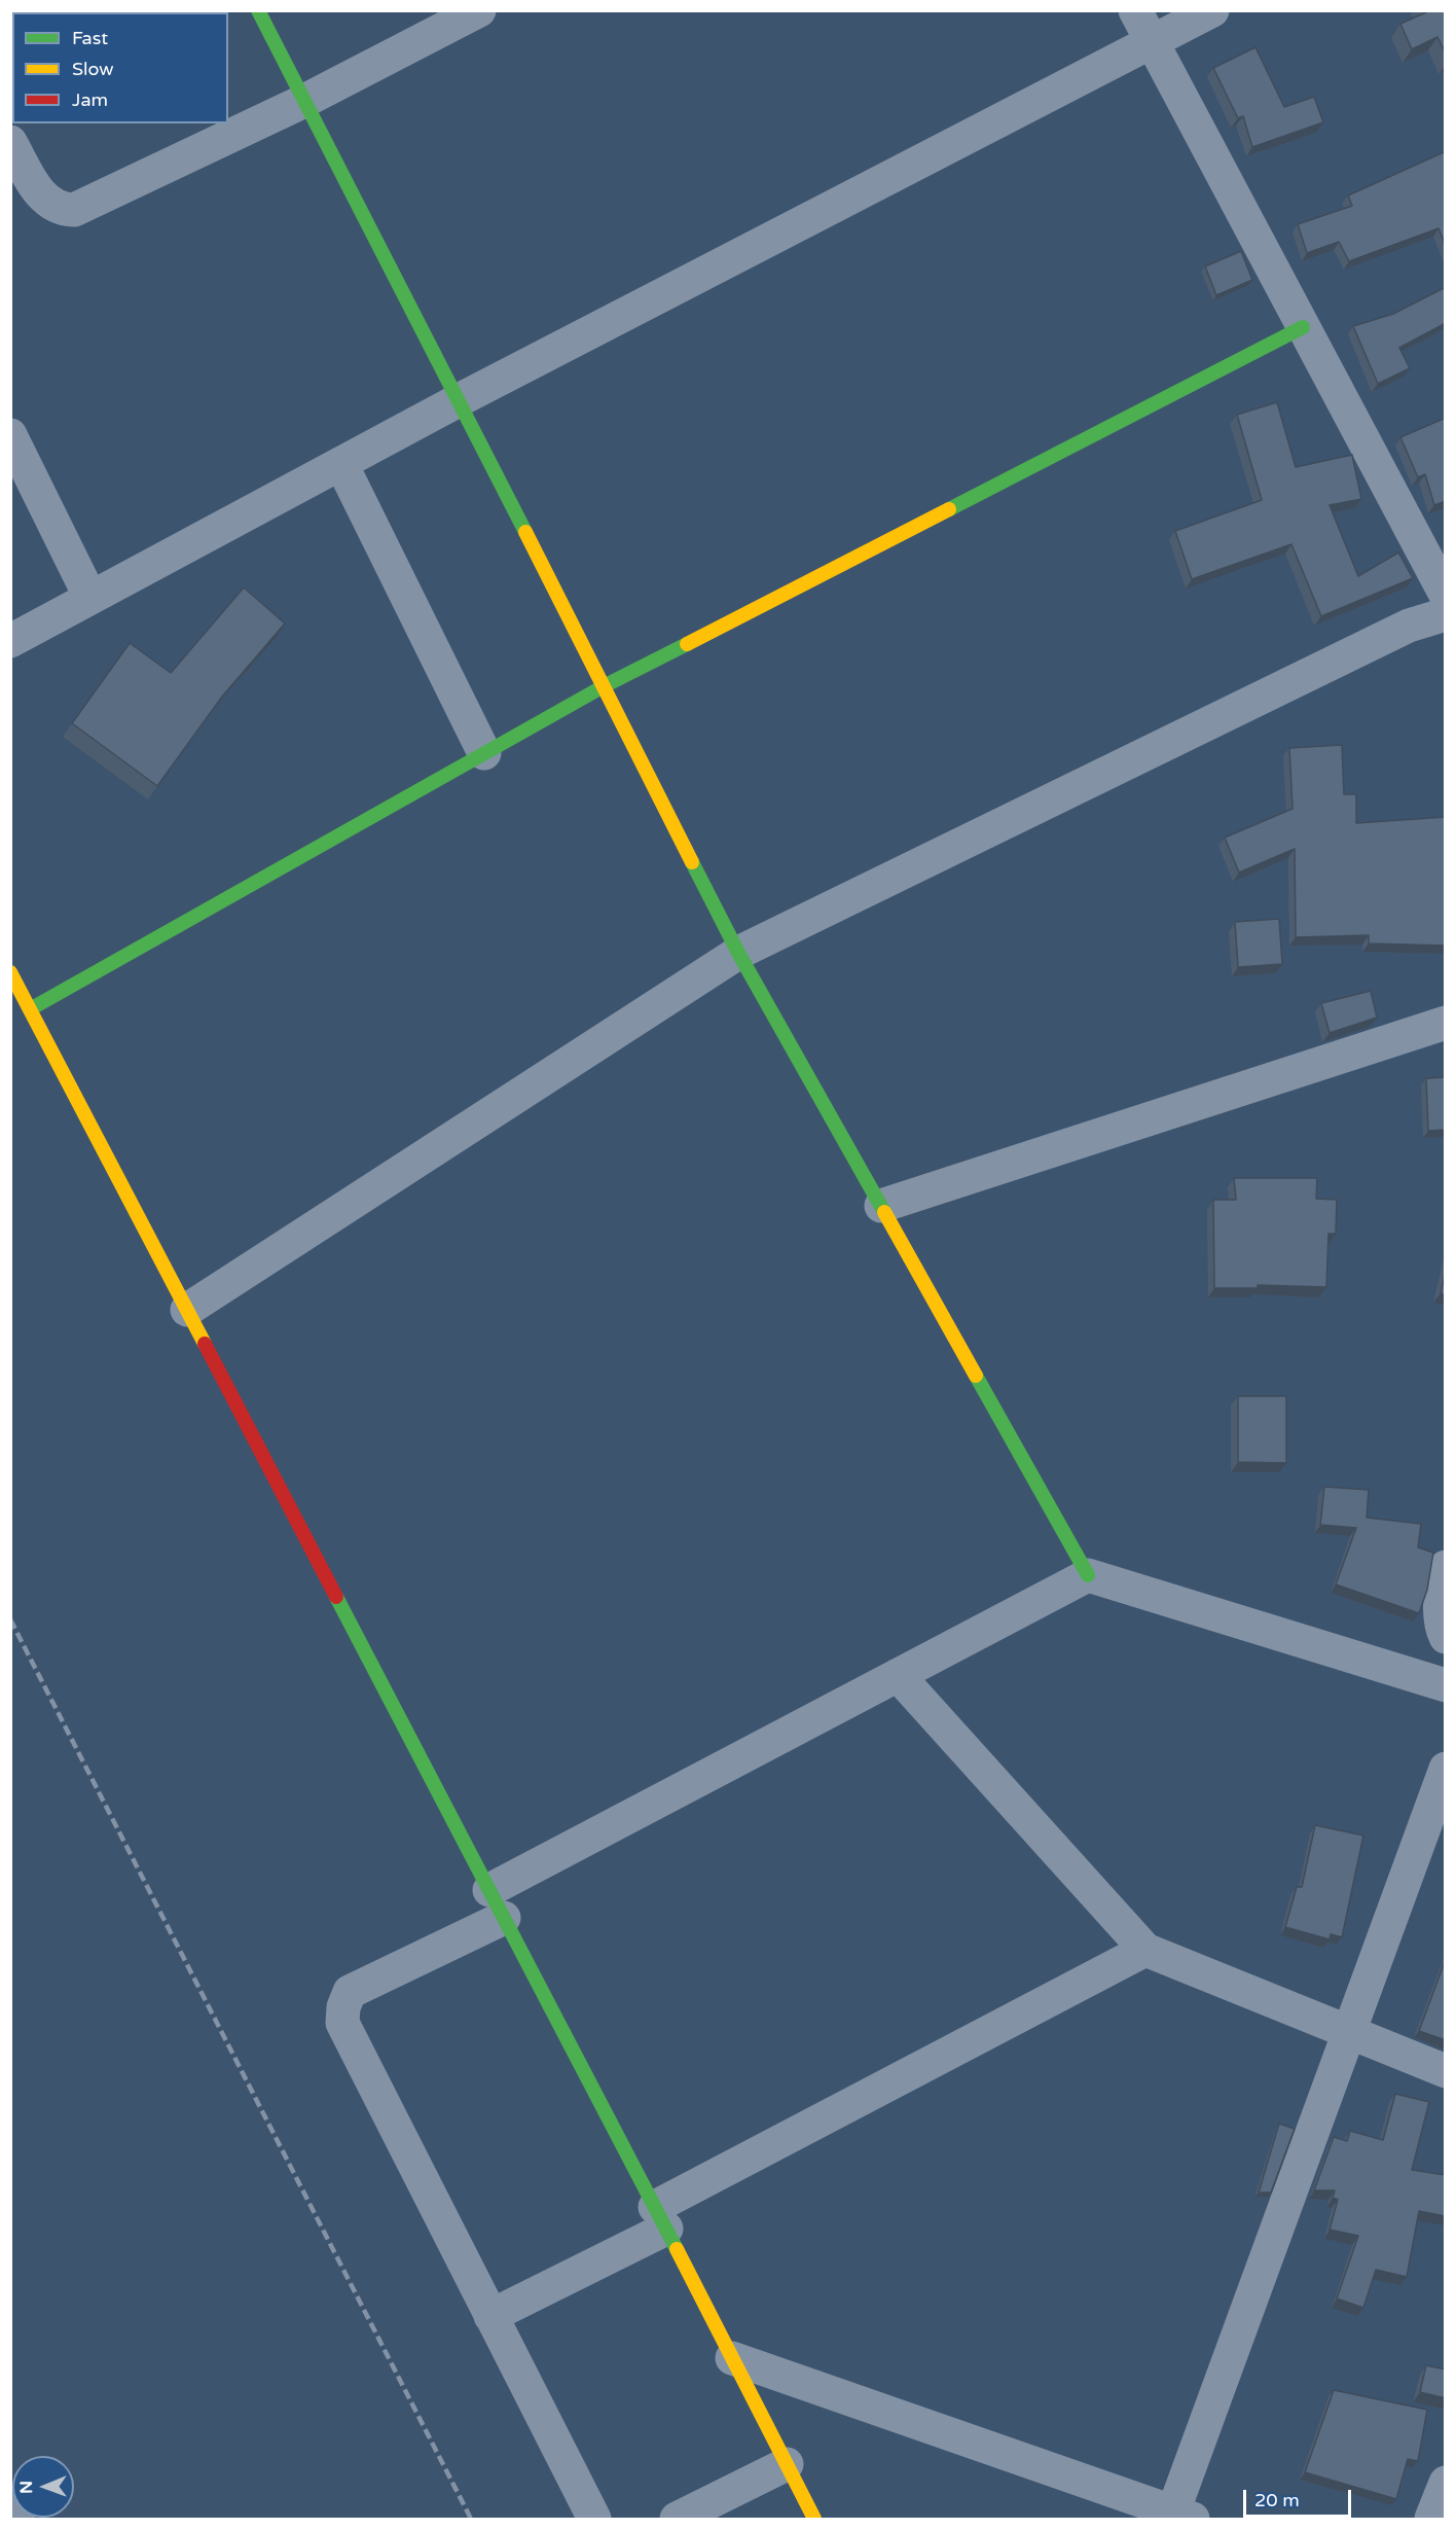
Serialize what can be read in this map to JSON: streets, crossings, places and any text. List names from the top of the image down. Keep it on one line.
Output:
{"legend":["Fast","Slow","Jam"],"scale_bar":"20 m","north":"left"}
